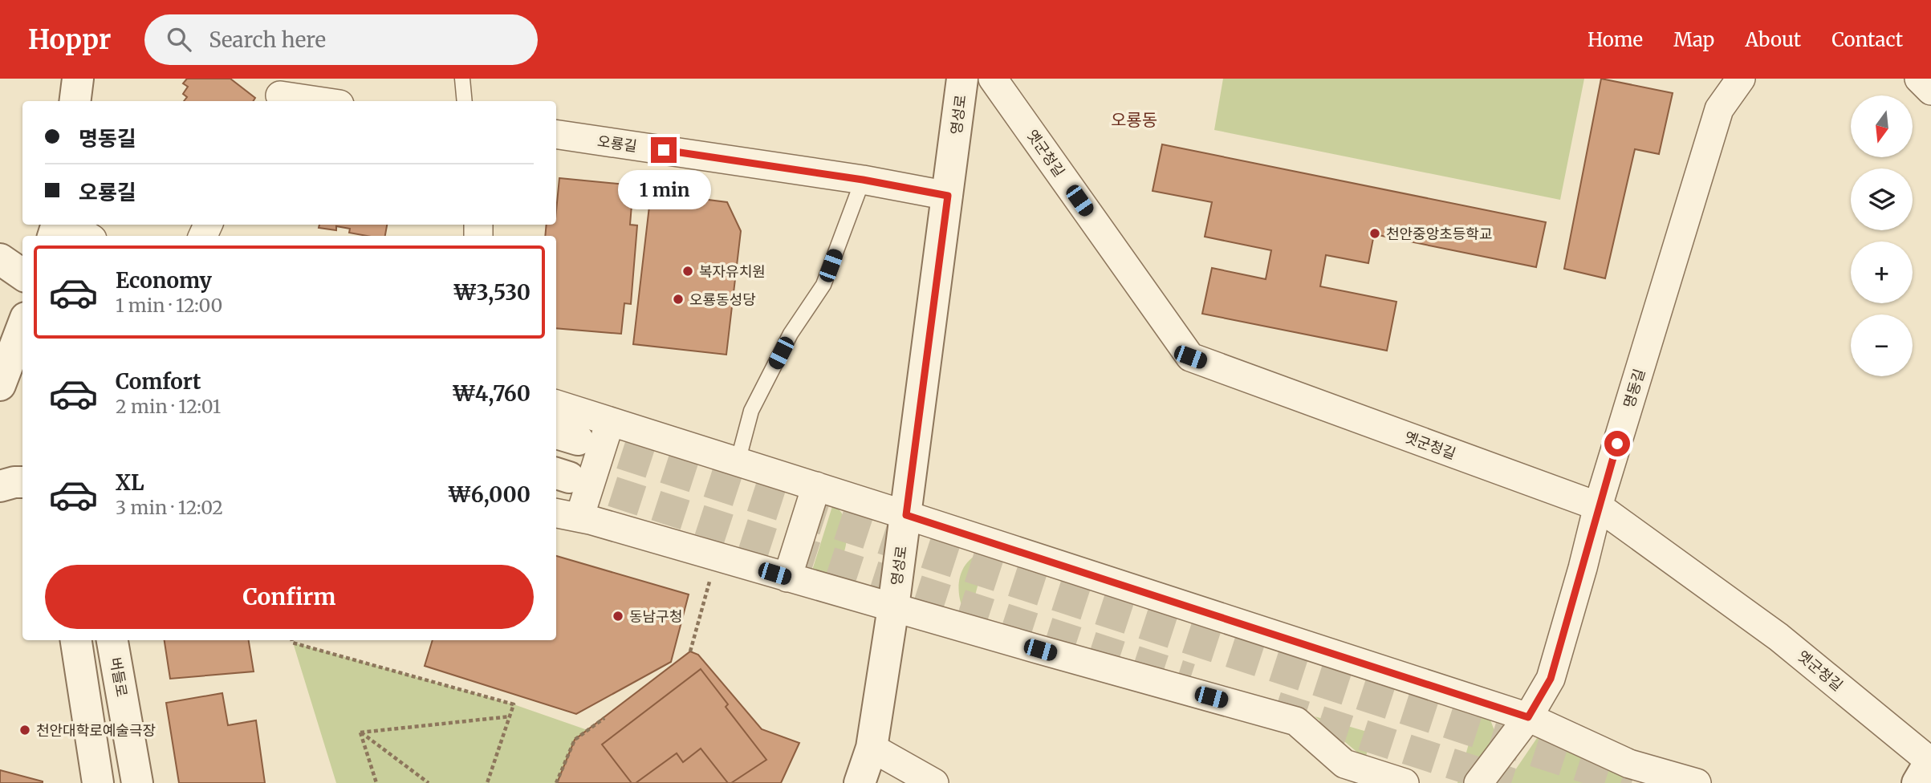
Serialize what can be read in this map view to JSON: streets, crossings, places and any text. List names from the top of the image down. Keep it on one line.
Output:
{"streets":{"street":["영성로","오룡길","옛군청길","명동길","버들로"]},"crossings":[["영성로","오룡길"],["옛군청길","명동길"]],"districts":["오룡동"],"places":["천안중앙초등학교","복자유치원","오룡동성당","동남구청","천안대학로예술극장"],"north":"bottom","page":{"header":"Hoppr","search":"Search here","nav":["Home","Map","About","Contact"],"map_buttons":["+","−"],"banner":["명동길","오룡길"],"bubble":"1 min","list":[{"name":"Economy","note":"1 min · 12:00","value":"₩3,530"},{"name":"Comfort","note":"2 min · 12:01","value":"₩4,760"},{"name":"XL","note":"3 min · 12:02","value":"₩6,000"}],"buttons":"Confirm"}}
